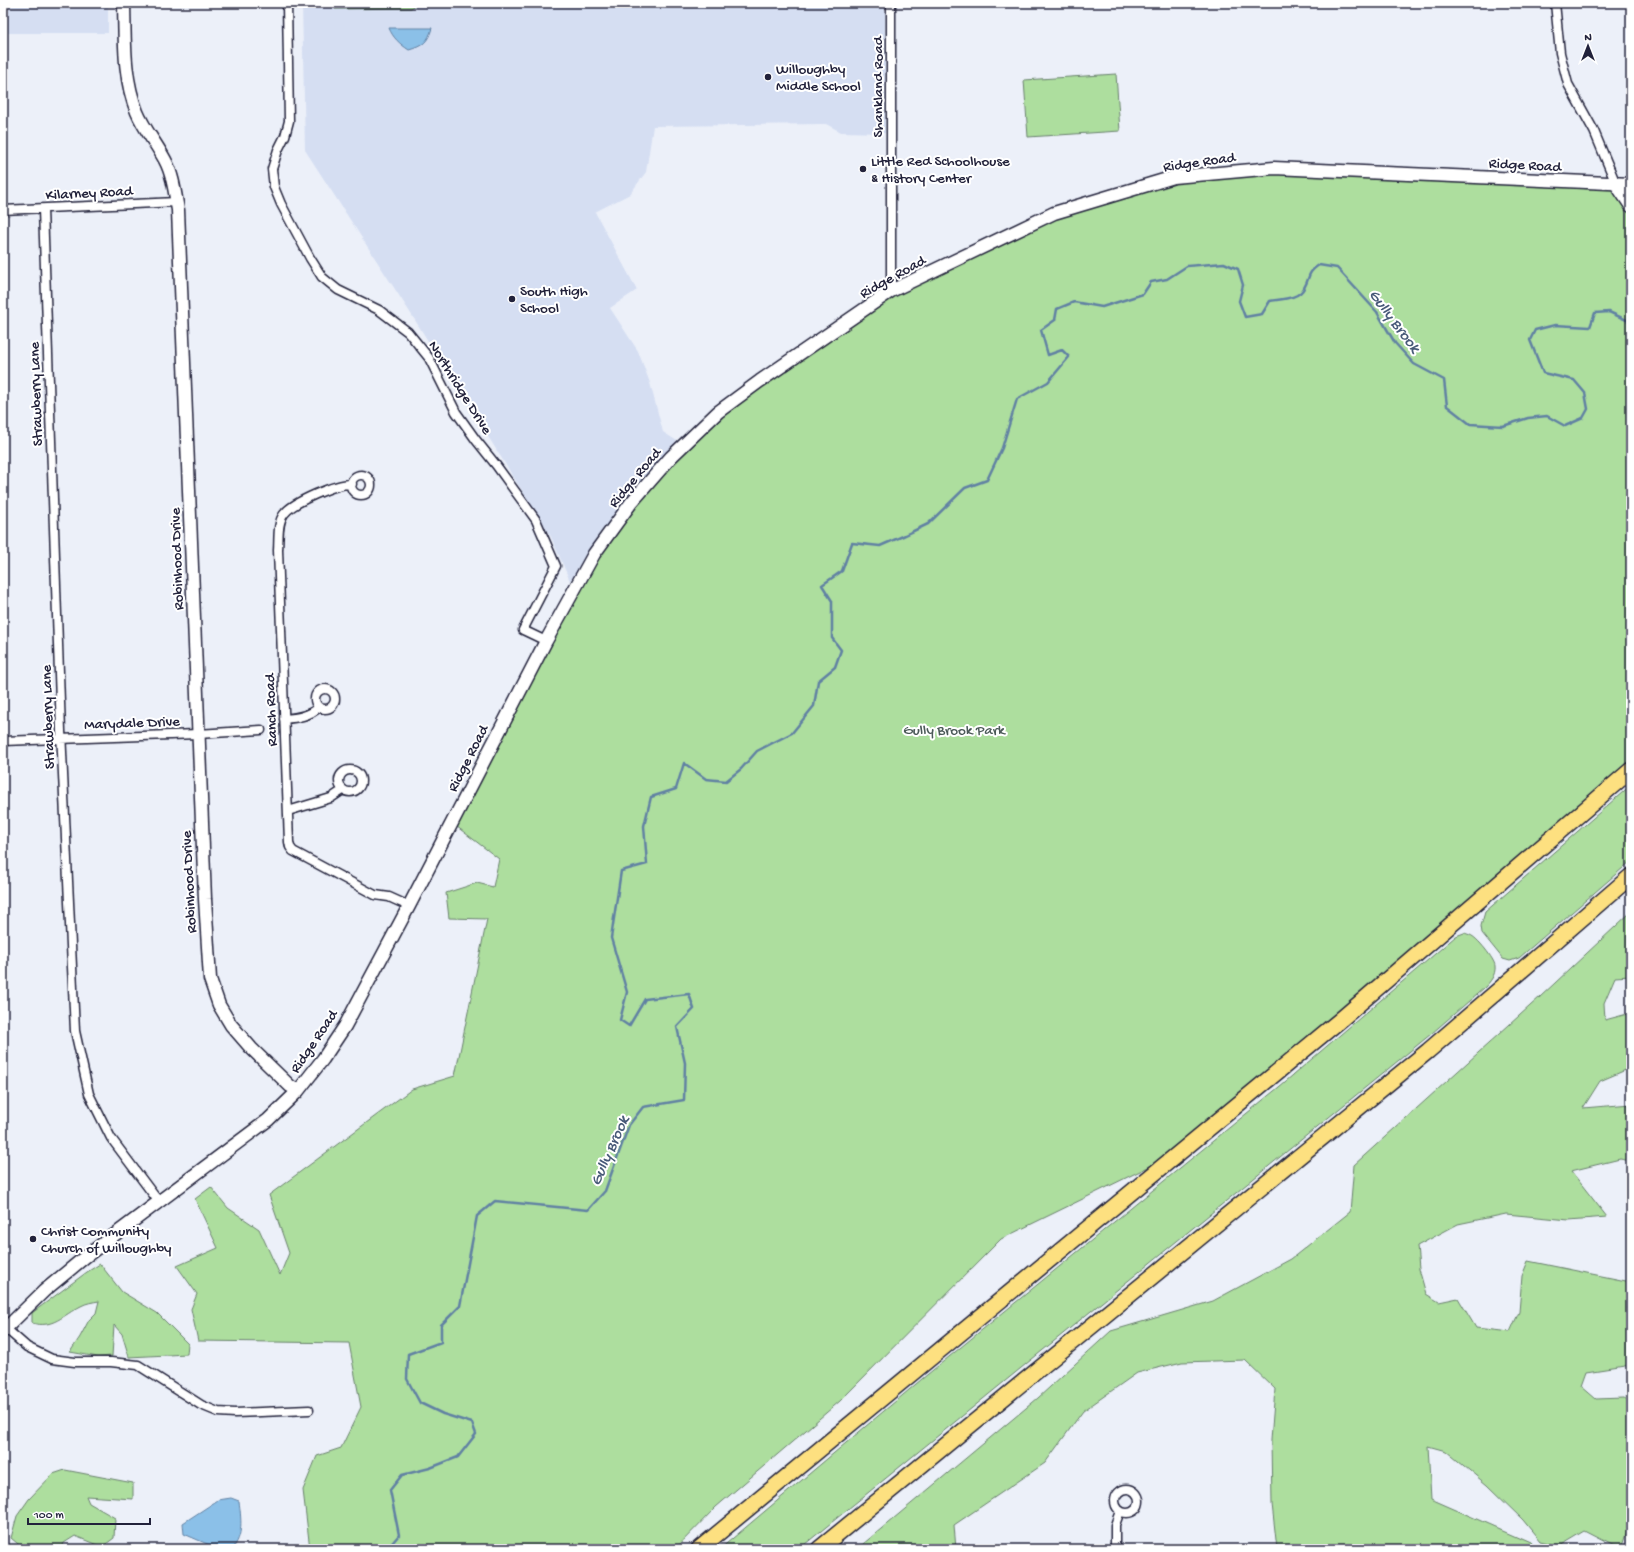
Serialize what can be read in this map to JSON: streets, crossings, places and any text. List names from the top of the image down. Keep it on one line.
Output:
{"streets":{"main road":["Ridge Road","Robinhood Drive"],"street":["Shankland Road","Kilarney Road","Northridge Drive","Strawberry Lane","Ranch Road","Marydale Drive"]},"crossings":[["Shankland Road","Ridge Road"],["Ridge Road","Northridge Drive"],["Ridge Road","Strawberry Lane"],["Ridge Road","Robinhood Drive"],["Ridge Road","Ranch Road"],["Kilarney Road","Strawberry Lane"],["Kilarney Road","Robinhood Drive"],["Strawberry Lane","Marydale Drive"],["Robinhood Drive","Marydale Drive"]],"water":["Gully Brook"],"parks":["Gully Brook Park"],"places":["Willoughby Middle School","Little Red Schoolhouse & History Center","South High School","Christ Community Church of Willoughby"],"scale_bar":"100 m","north":"top"}
